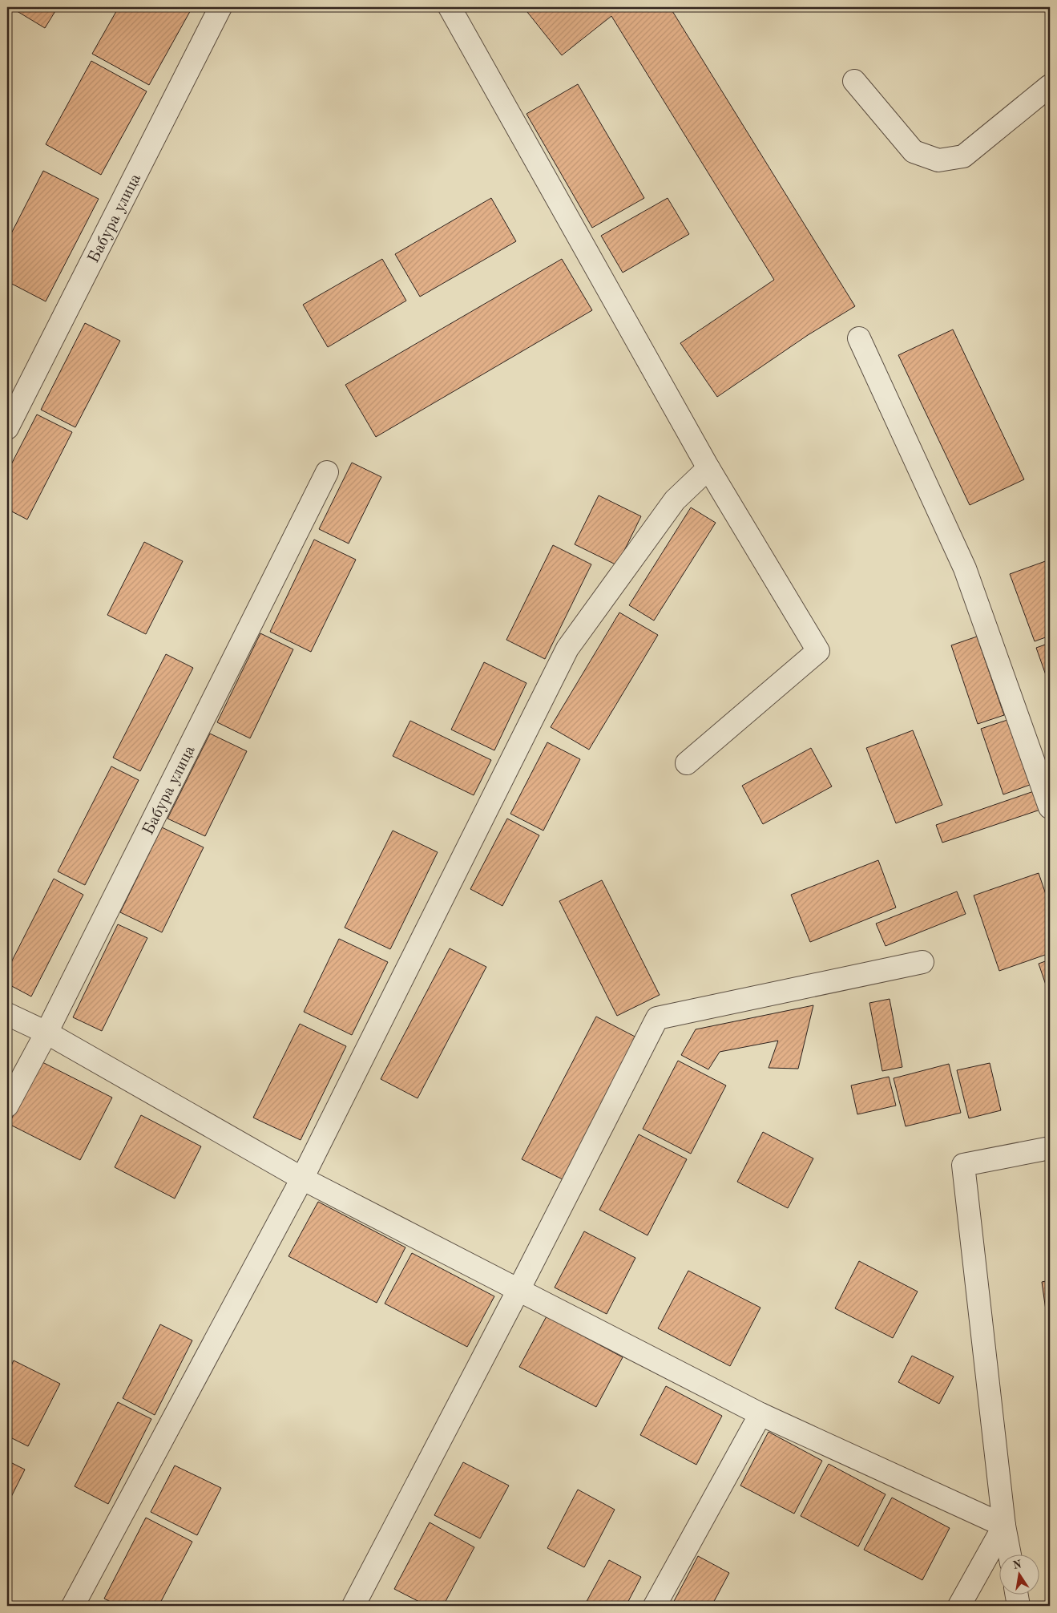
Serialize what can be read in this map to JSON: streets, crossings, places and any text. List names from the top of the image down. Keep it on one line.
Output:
{"streets":{"street":["Бабура улица"]},"north":"top"}
